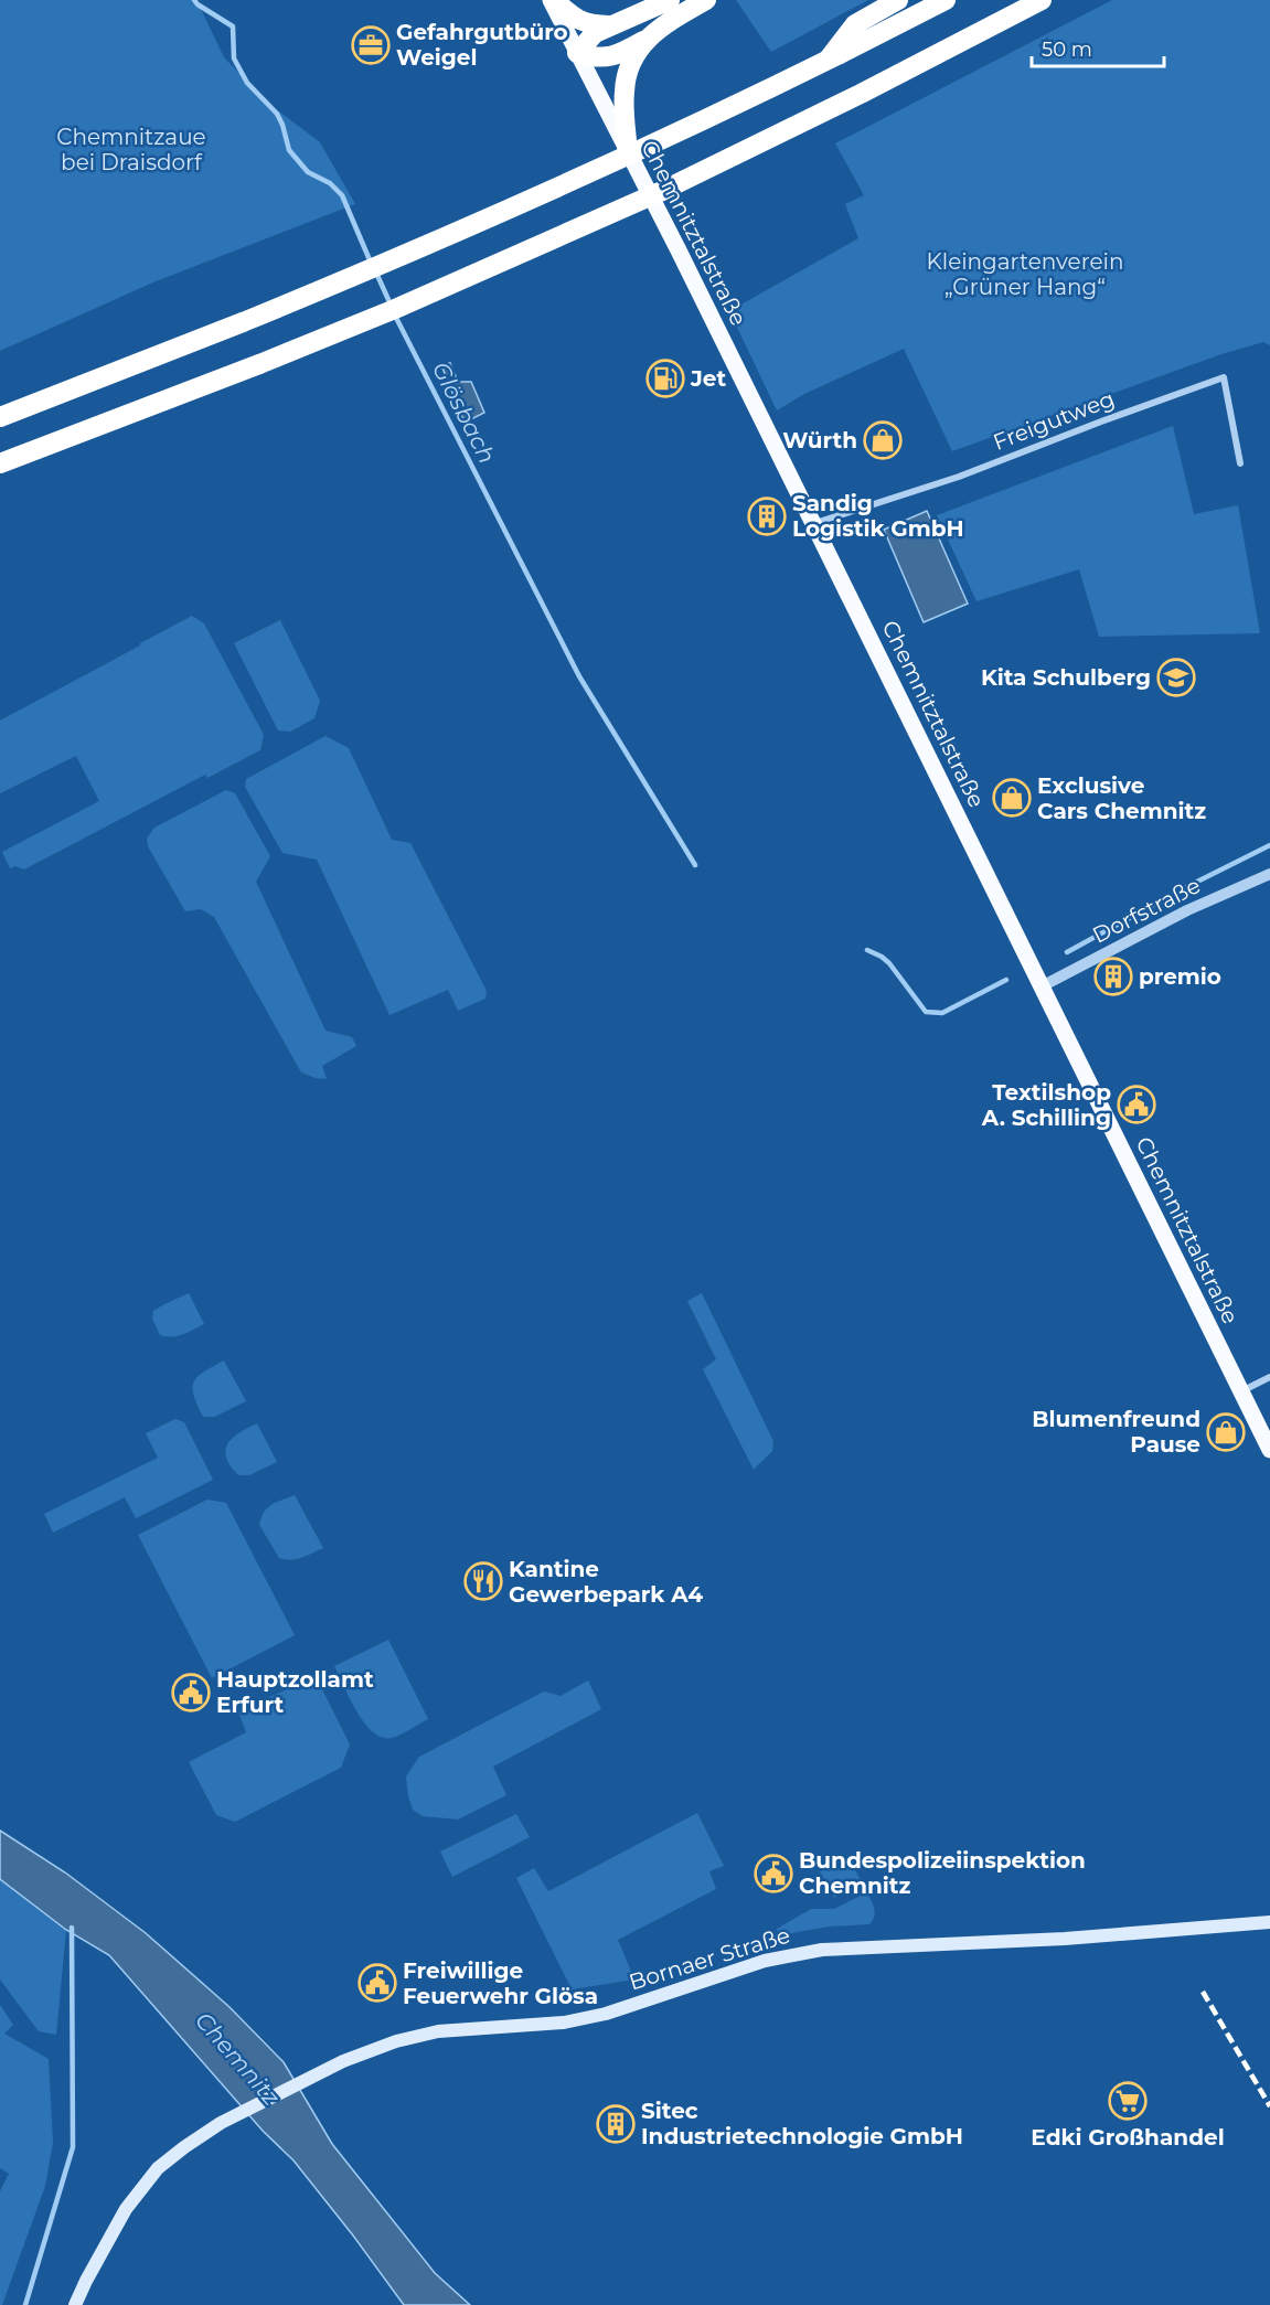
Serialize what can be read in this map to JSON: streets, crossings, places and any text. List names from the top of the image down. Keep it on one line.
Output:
{"streets":{"main road":["Chemnitztalstraße","Bornaer Straße"],"street":["Freigutweg","Dorfstraße"]},"crossings":[["Chemnitztalstraße","Freigutweg"],["Chemnitztalstraße","Dorfstraße"]],"water":["Glösbach","Chemnitz"],"parks":["Chemnitzaue bei Draisdorf","Kleingartenverein „Grüner Hang“"],"places":{"office":["Gefahrgutbüro Weigel"],"fuel station":["Jet"],"shop":["Würth","Exclusive Cars Chemnitz","Blumenfreund Pause"],"building":["Sandig Logistik GmbH","premio","Sitec Industrietechnologie GmbH"],"school or university":["Kita Schulberg"],"public building":["Textilshop A. Schilling","Hauptzollamt Erfurt","Bundespolizeiinspektion Chemnitz","Freiwillige Feuerwehr Glösa"],"restaurant":["Kantine Gewerbepark A4"],"supermarket":["Edki Großhandel"]},"scale_bar":"50 m"}
